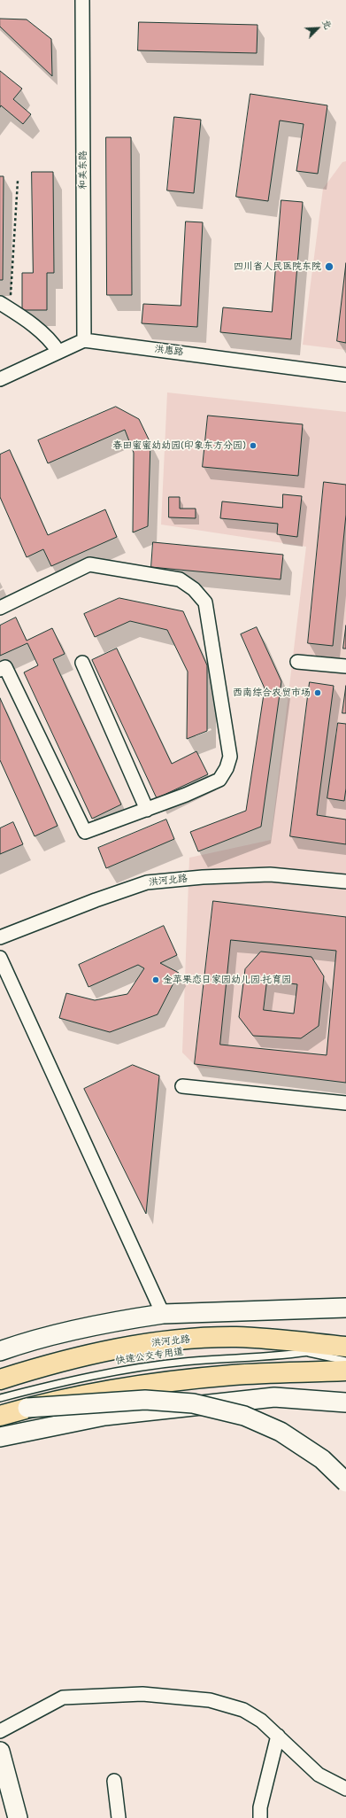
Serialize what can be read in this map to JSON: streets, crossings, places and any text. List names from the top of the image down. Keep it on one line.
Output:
{"streets":{"main road":["洪河北路"],"street":["和美东路","洪惠路"],"lane":["快速公交专用道"]},"crossings":[["和美东路","洪惠路"],["洪河北路","快速公交专用道"]],"places":["四川省人民医院东院","春田蜜蜜幼幼园(印象东方分园)","西南综合农贸市场","金苹果恋日家园幼儿园·托育园"],"north":"top right"}
